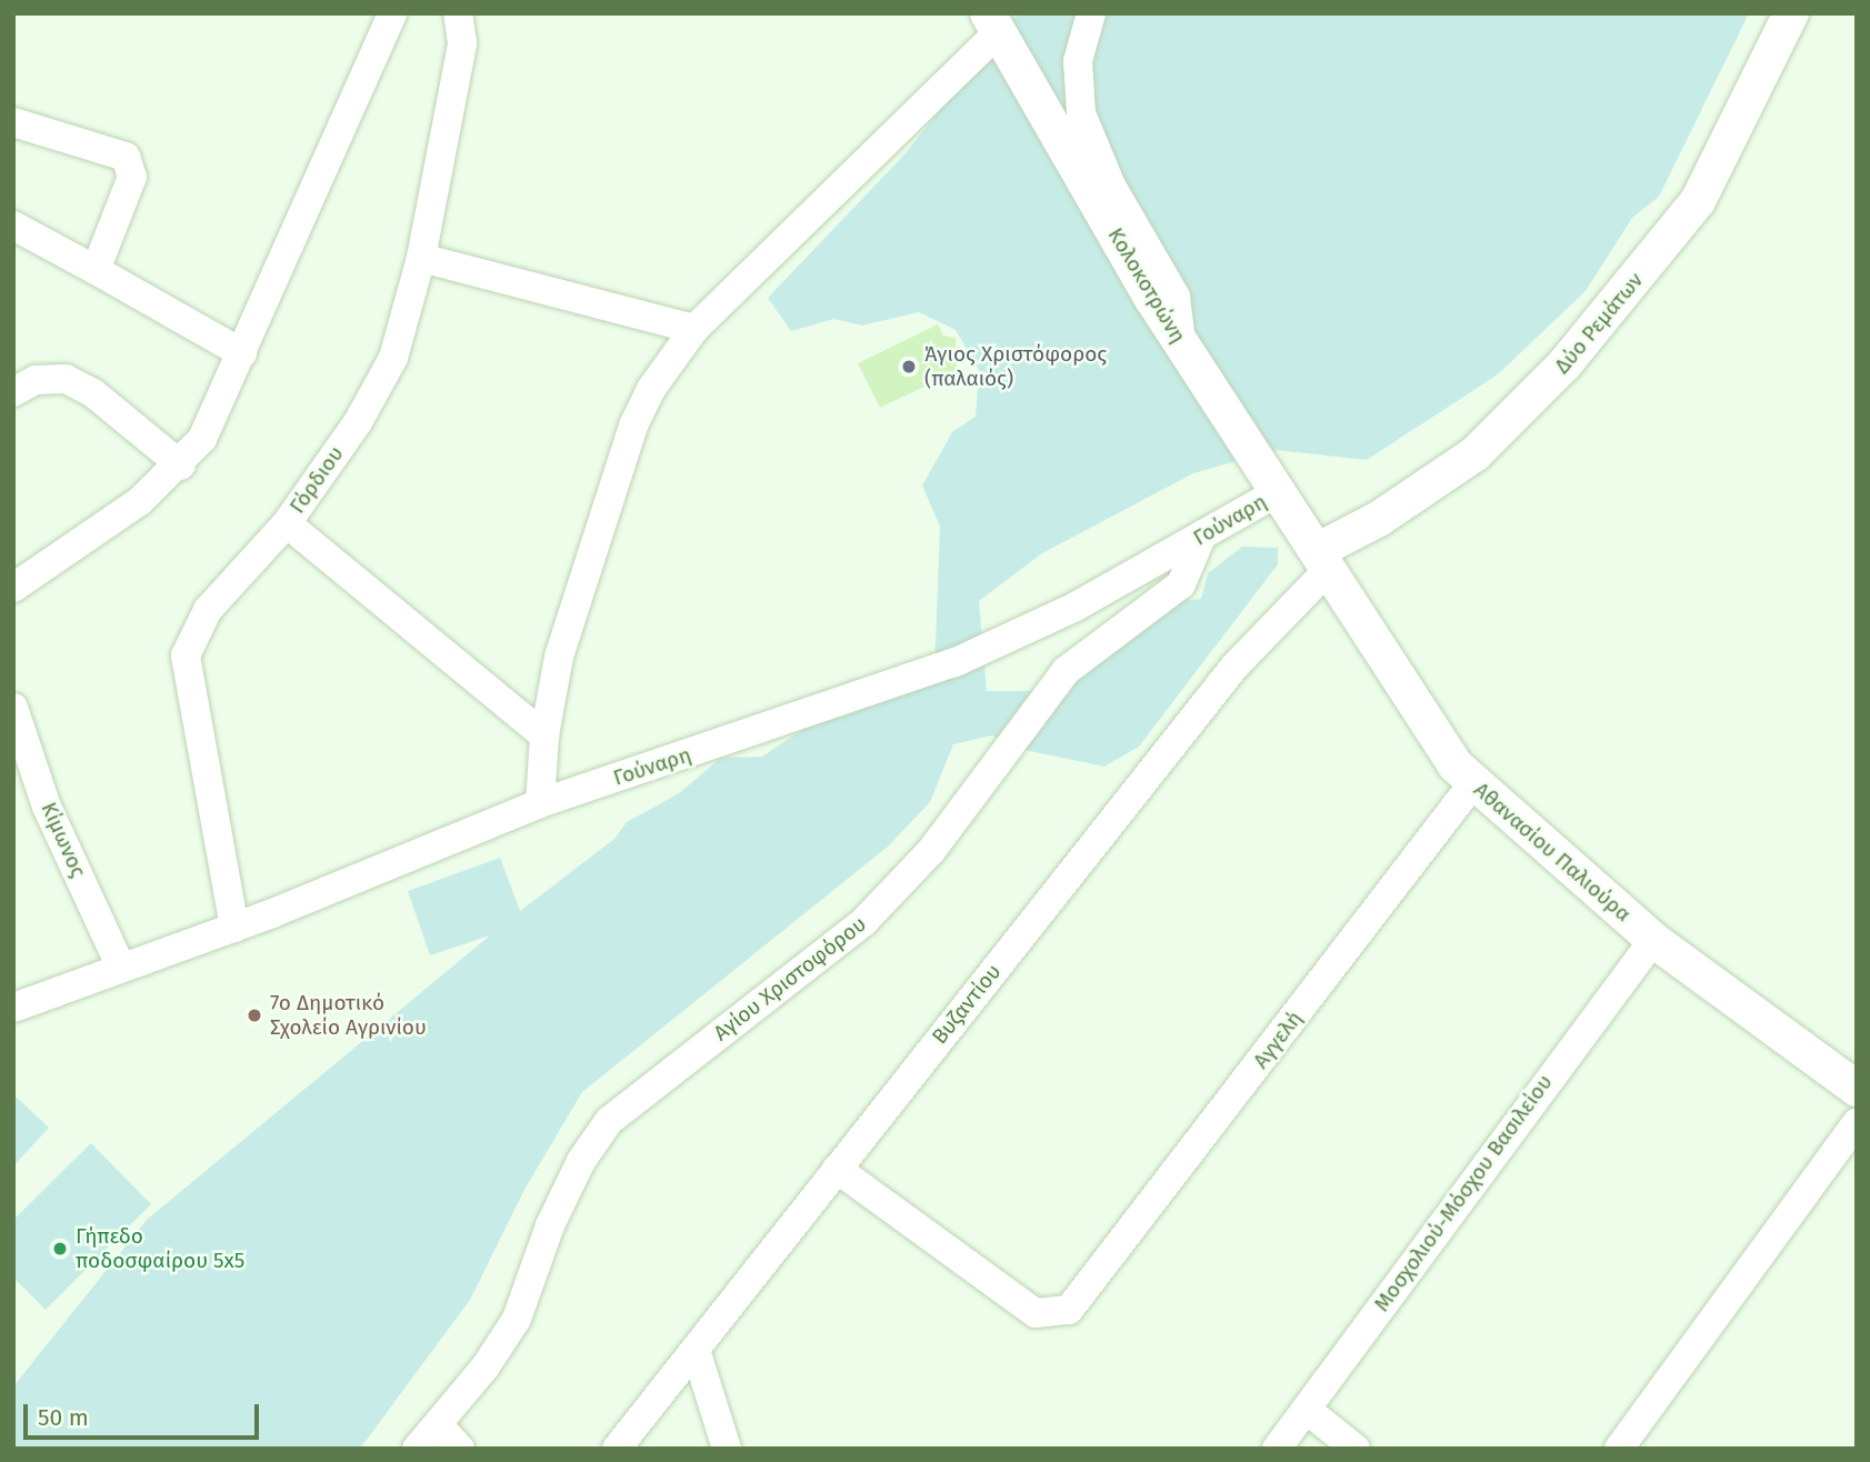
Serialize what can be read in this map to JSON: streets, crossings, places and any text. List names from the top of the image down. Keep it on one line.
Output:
{"streets":{"street":["Κολοκοτρώνη","Δύο Ρεμάτων","Γόρδιου","Γούναρη","Κίμωνος","Αθανασίου Παλιούρα","Αγίου Χριστοφόρου","Βυζαντίου","Αγγελή","Mοσχολιού-Μόσχου Βασιλείου"]},"crossings":[["Κολοκοτρώνη","Δύο Ρεμάτων"],["Κολοκοτρώνη","Γούναρη"],["Κολοκοτρώνη","Αθανασίου Παλιούρα"],["Κολοκοτρώνη","Βυζαντίου"],["Δύο Ρεμάτων","Αθανασίου Παλιούρα"],["Δύο Ρεμάτων","Βυζαντίου"],["Γόρδιου","Γούναρη"],["Γούναρη","Κίμωνος"],["Γούναρη","Αγίου Χριστοφόρου"],["Αθανασίου Παλιούρα","Βυζαντίου"],["Αθανασίου Παλιούρα","Αγγελή"],["Αθανασίου Παλιούρα","Mοσχολιού-Μόσχου Βασιλείου"],["Βυζαντίου","Αγγελή"]],"places":["Άγιος Χριστόφορος (παλαιός)","7ο Δημοτικό Σχολείο Αγρινίου","Γήπεδο ποδοσφαίρου 5x5"],"scale_bar":"50 m"}
